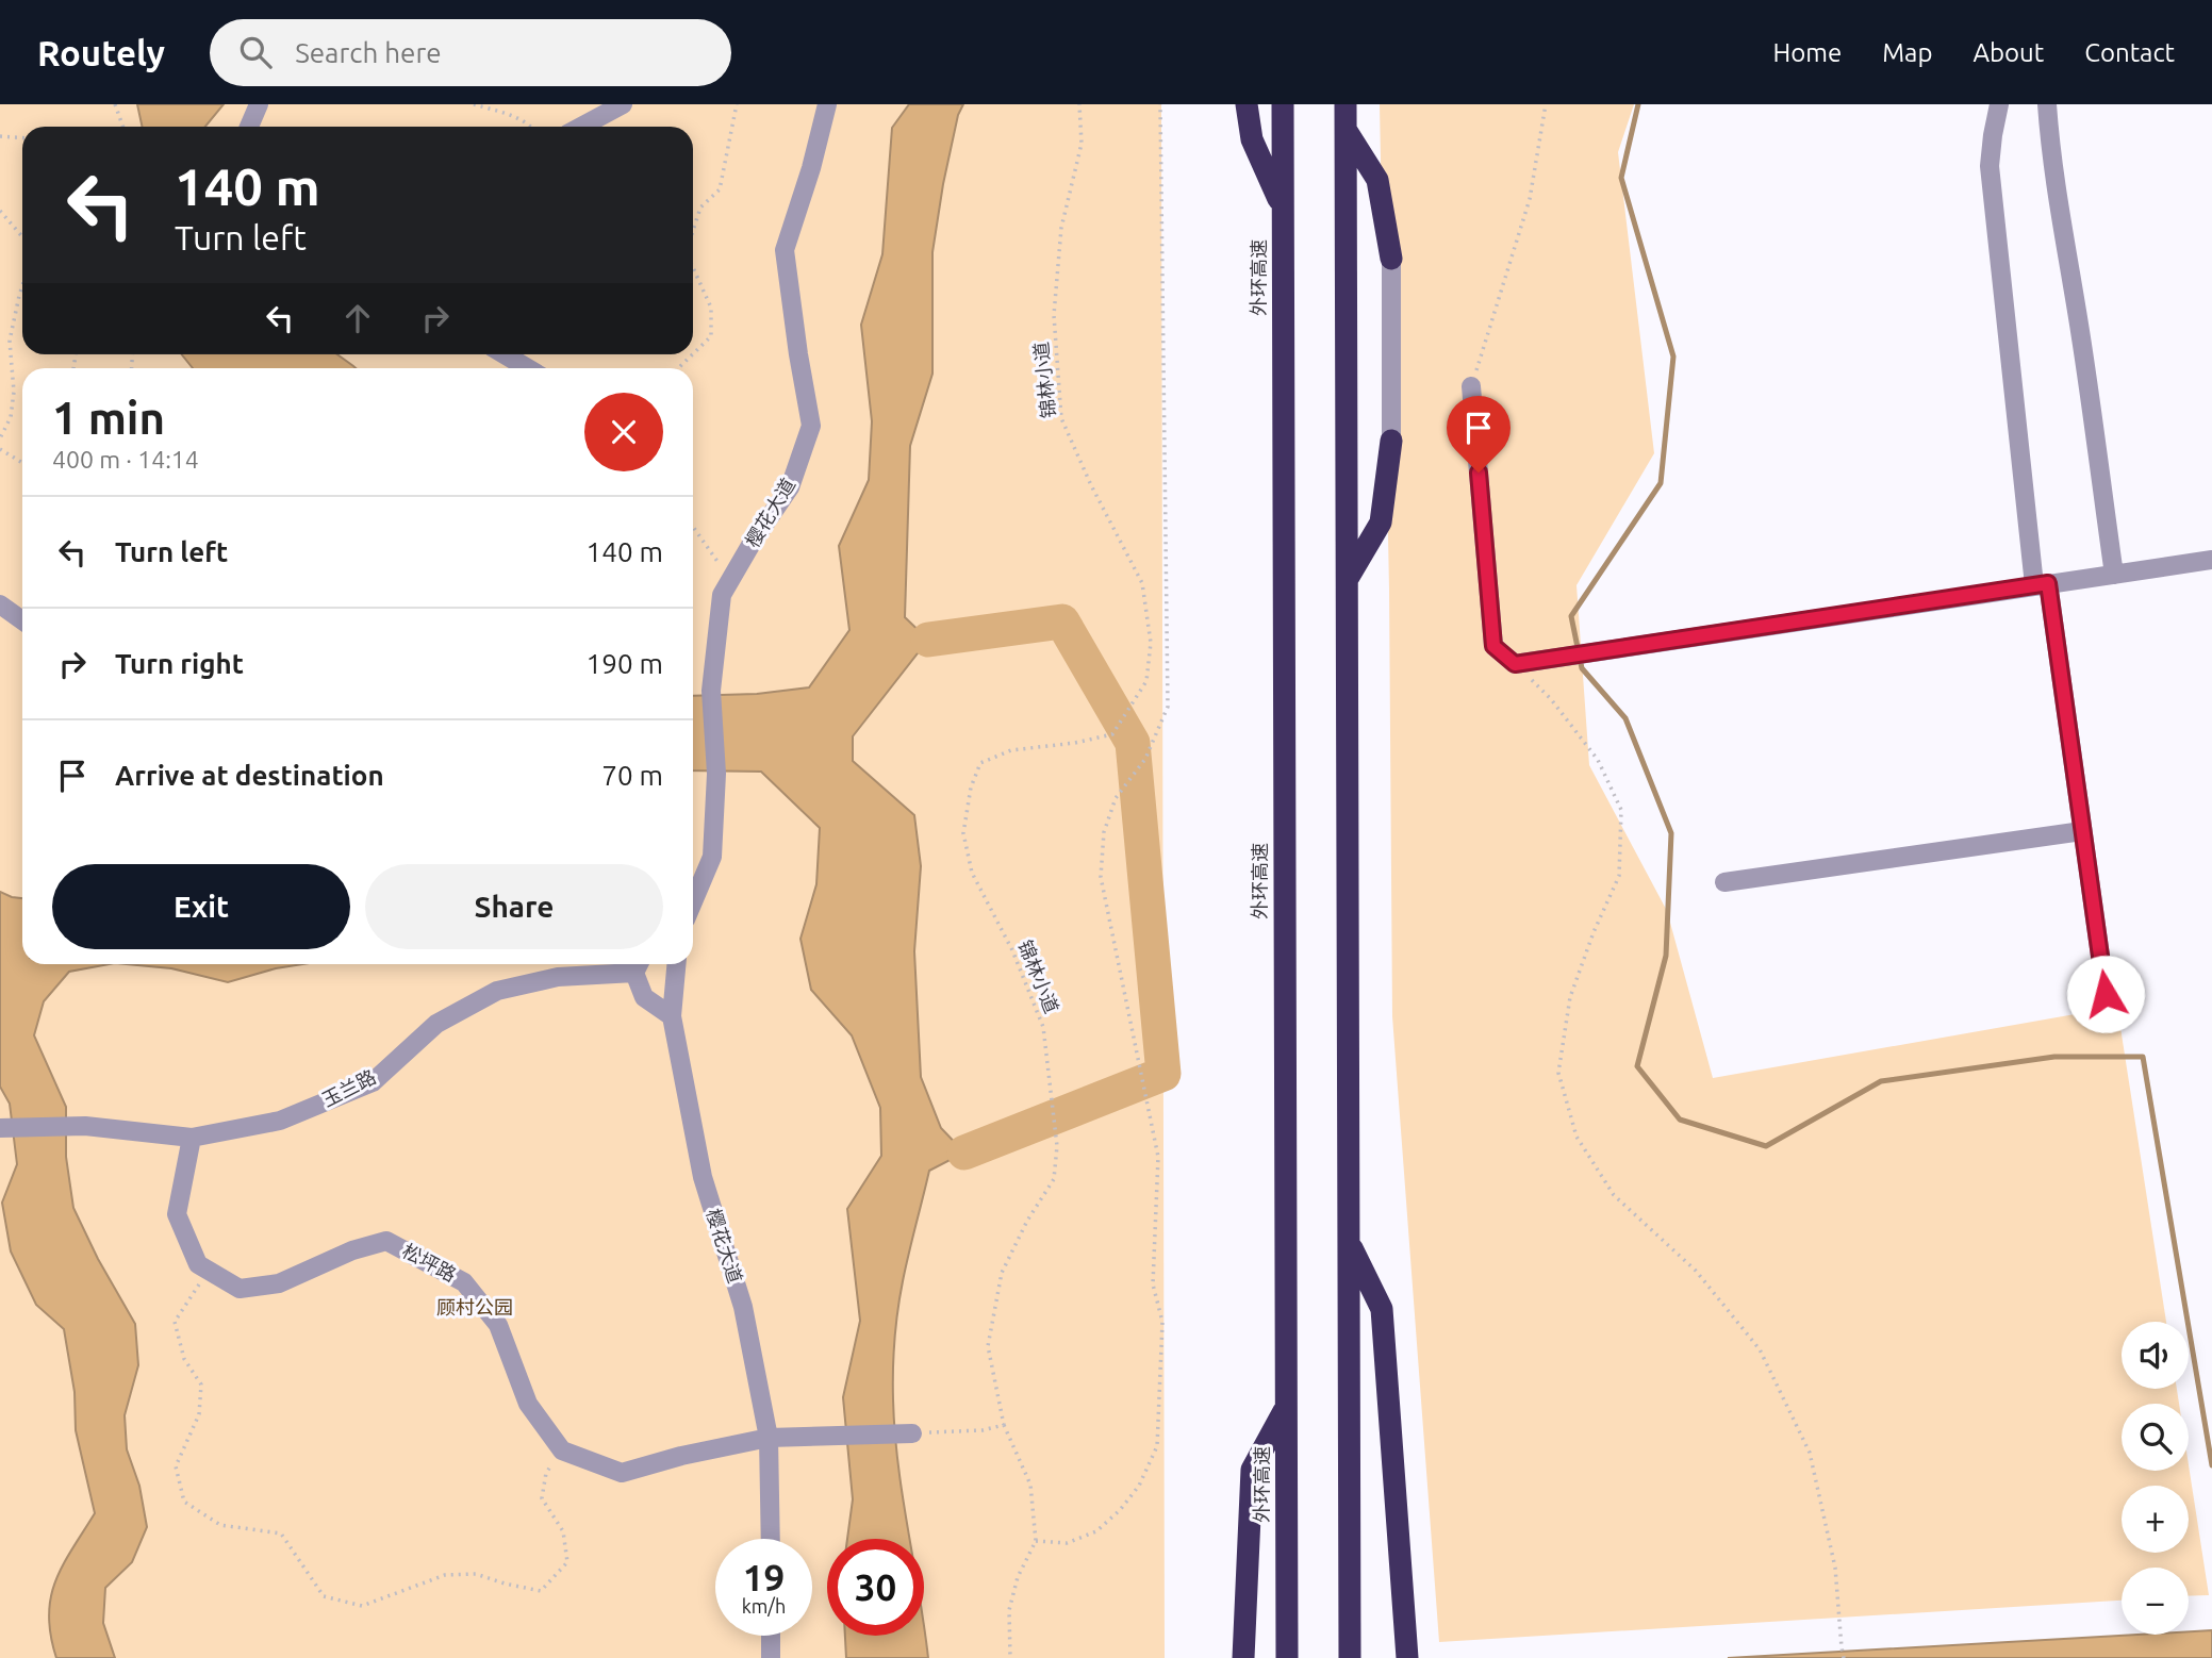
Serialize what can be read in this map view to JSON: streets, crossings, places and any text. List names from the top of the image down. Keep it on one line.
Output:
{"streets":{"highway":["外环高速"],"street":["樱花大道","玉兰路","松坪路"],"path":["锦林小道"]},"crossings":[["玉兰路","松坪路"]],"parks":["顾村公园"],"page":{"header":"Routely","search":"Search here","nav":["Home","Map","About","Contact"],"turn":["140 m","Turn left"],"heading":["1 min","400 m · 14:14"],"list":[{"name":"Turn left","value":"140 m"},{"name":"Turn right","value":"190 m"},{"name":"Arrive at destination","value":"70 m"}],"buttons":["Exit","Share"],"map_buttons":["+","−"],"speed":"19 km/h","limit":"30"}}
